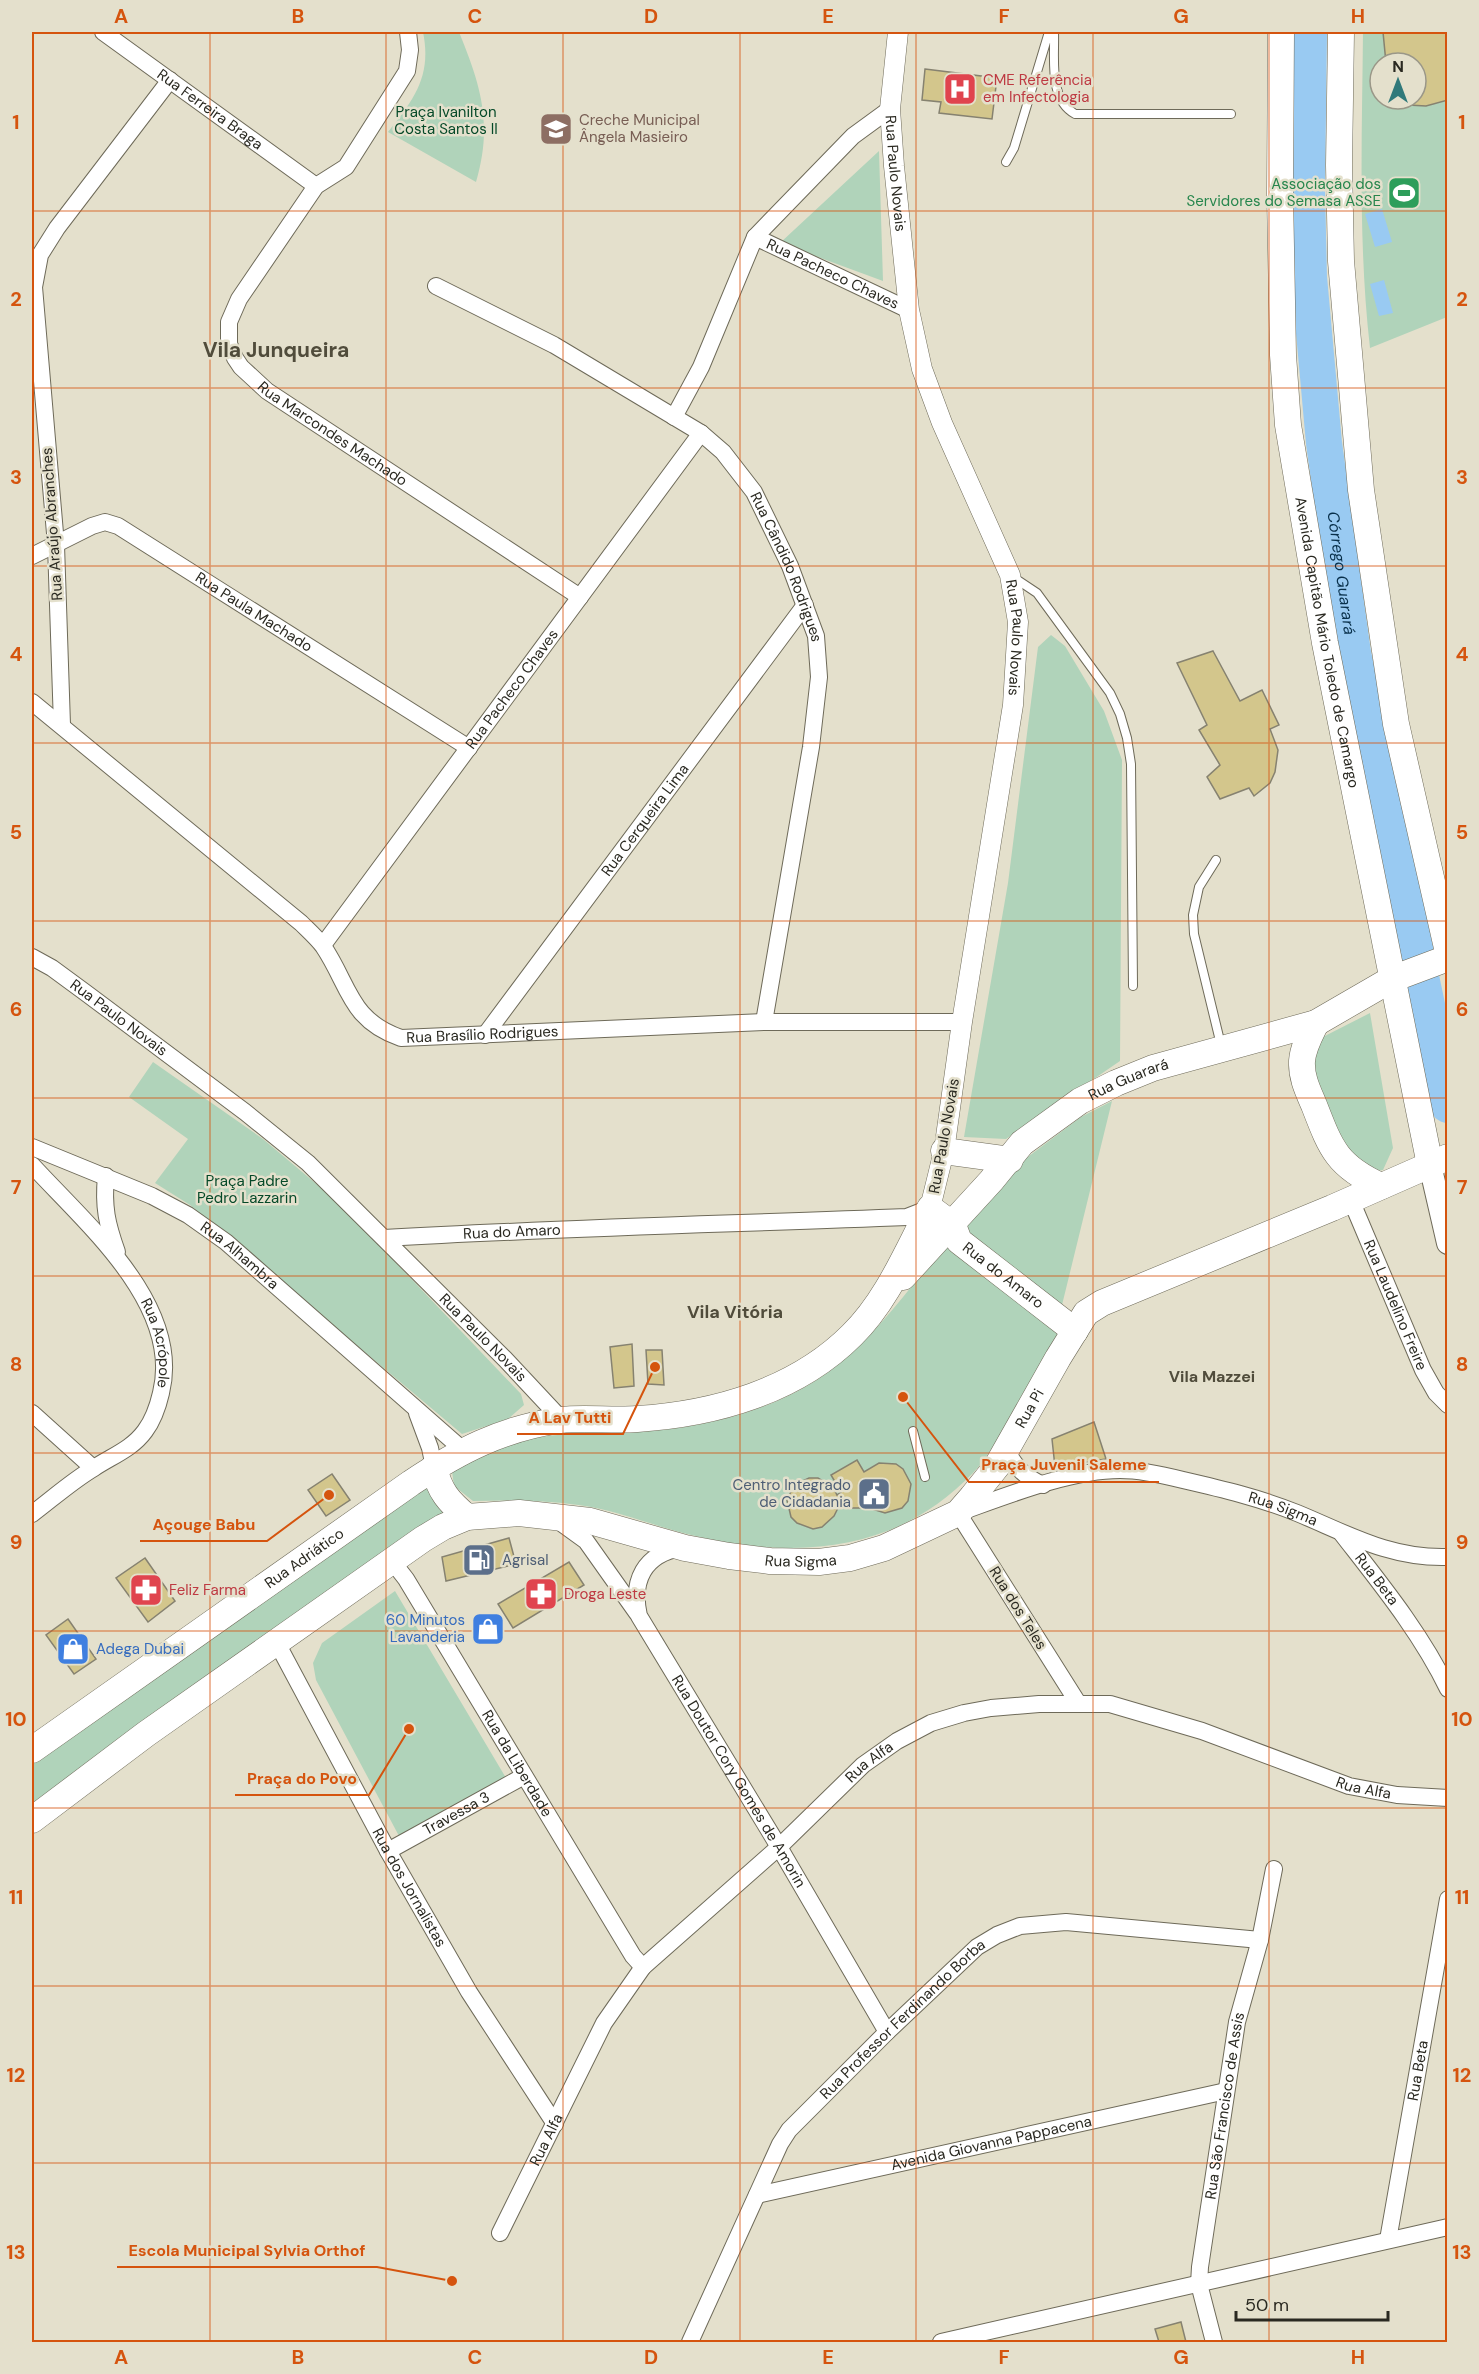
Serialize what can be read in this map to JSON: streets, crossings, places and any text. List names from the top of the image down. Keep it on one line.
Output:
{"streets":{"main road":["Rua Paulo Novais","Avenida Capitão Mário Toledo de Camargo","Rua Guarará","Rua do Amaro","Rua Pi","Rua Sigma","Rua Adriático"],"street":["Rua Ferreira Braga","Rua Pacheco Chaves","Rua Marcondes Machado","Rua Araújo Abranches","Rua Cândido Rodrigues","Rua Paula Machado","Rua Cerqueira Lima","Rua Brasílio Rodrigues","Rua Alhambra","Rua Laudelino Freire","Rua Acrópole","Rua Beta","Rua dos Teles","Rua Alfa","Rua da Liberdade","Rua Doutor Cory Gomes de Amorin","Travessa 3","Rua dos Jornalistas","Rua Professor Ferdinando Borba","Rua São Francisco de Assis","Avenida Giovanna Pappacena"]},"crossings":[["Rua Ferreira Braga","Rua Marcondes Machado"],["Rua Ferreira Braga","Rua Araújo Abranches"],["Rua Paulo Novais","Rua Pacheco Chaves"],["Rua Paulo Novais","Rua Brasílio Rodrigues"],["Rua Paulo Novais","Rua Guarará"],["Rua Paulo Novais","Rua do Amaro"],["Rua Paulo Novais","Rua Adriático"],["Rua Pacheco Chaves","Rua Marcondes Machado"],["Rua Pacheco Chaves","Rua Cândido Rodrigues"],["Rua Pacheco Chaves","Rua Paula Machado"],["Rua Pacheco Chaves","Rua Brasílio Rodrigues"],["Rua Araújo Abranches","Rua Paula Machado"],["Rua Araújo Abranches","Rua Brasílio Rodrigues"],["Rua Cândido Rodrigues","Rua Cerqueira Lima"],["Rua Cândido Rodrigues","Rua Brasílio Rodrigues"],["Avenida Capitão Mário Toledo de Camargo","Rua Guarará"],["Rua Cerqueira Lima","Rua Brasílio Rodrigues"],["Rua Guarará","Rua do Amaro"],["Rua do Amaro","Rua Pi"],["Rua Alhambra","Rua Acrópole"],["Rua Alhambra","Rua Adriático"],["Rua Pi","Rua Sigma"],["Rua Pi","Rua dos Teles"],["Rua Sigma","Rua Beta"],["Rua Sigma","Rua dos Teles"],["Rua Sigma","Rua Doutor Cory Gomes de Amorin"],["Rua dos Teles","Rua Alfa"],["Rua Alfa","Rua da Liberdade"],["Rua Alfa","Rua Doutor Cory Gomes de Amorin"],["Rua Alfa","Rua dos Jornalistas"],["Rua da Liberdade","Travessa 3"],["Rua Doutor Cory Gomes de Amorin","Rua Professor Ferdinando Borba"],["Travessa 3","Rua dos Jornalistas"],["Rua Professor Ferdinando Borba","Rua São Francisco de Assis"],["Rua Professor Ferdinando Borba","Avenida Giovanna Pappacena"],["Rua São Francisco de Assis","Avenida Giovanna Pappacena"]],"districts":["Vila Junqueira","Vila Vitória","Vila Mazzei"],"water":["Córrego Guarará"],"parks":["Praça Ivanilton Costa Santos II","Praça Padre Pedro Lazzarin"],"places":{"hospital":["CME Referência em Infectologia"],"school or university":["Creche Municipal Ângela Masieiro"],"sports":["Associação dos Servidores do Semasa ASSE"],"other":["A Lav Tutti","Praça Juvenil Saleme","Açouge Babu","Praça do Povo","Escola Municipal Sylvia Orthof"],"public building":["Centro Integrado de Cidadania"],"fuel station":["Agrisal"],"pharmacy":["Feliz Farma","Droga Leste"],"shop":["60 Minutos Lavanderia","Adega Dubai"]},"scale_bar":"50 m","north":"top","grid":{"columns":["A","B","C","D","E","F","G","H"],"rows":["1","2","3","4","5","6","7","8","9","10","11","12","13"]}}
